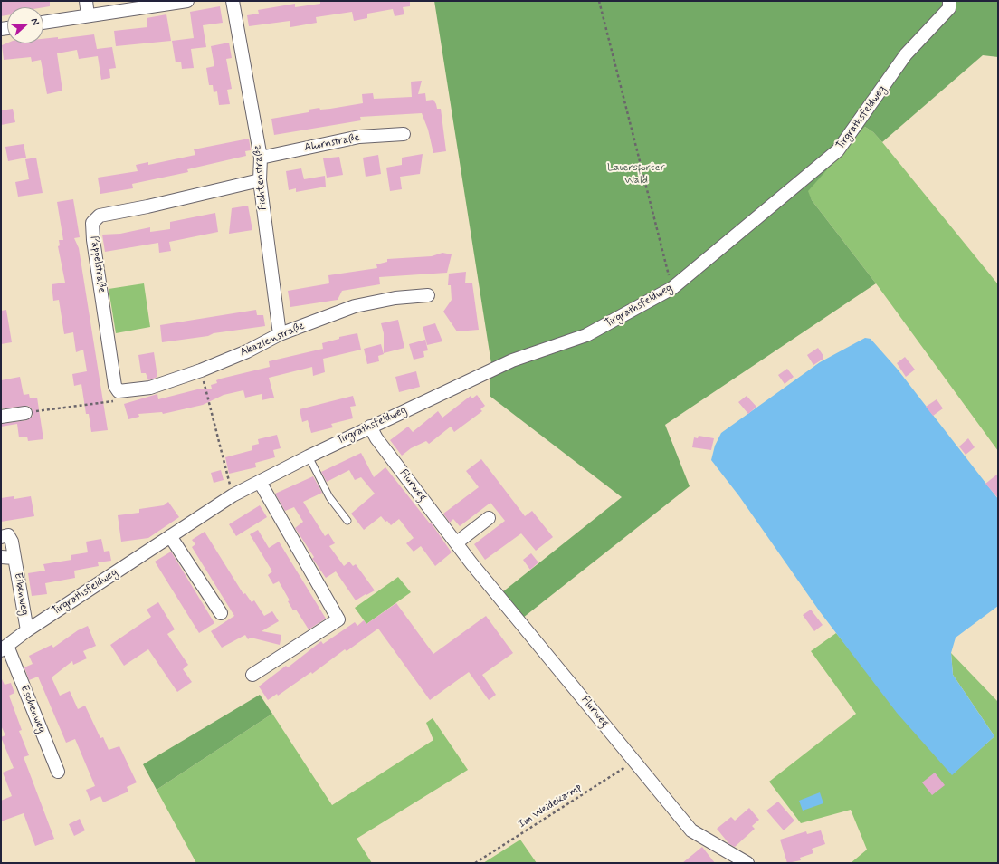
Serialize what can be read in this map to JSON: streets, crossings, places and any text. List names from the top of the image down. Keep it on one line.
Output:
{"streets":{"street":["Tirgrathsfeldweg","Ahornstraße","Fichtenstraße","Pappelstraße","Akazienstraße","Flurweg","Eibenweg","Eschenweg"],"path":["Im Weidekamp"]},"crossings":[["Tirgrathsfeldweg","Flurweg"],["Tirgrathsfeldweg","Eibenweg"],["Tirgrathsfeldweg","Eschenweg"],["Ahornstraße","Fichtenstraße"],["Fichtenstraße","Pappelstraße"],["Fichtenstraße","Akazienstraße"],["Pappelstraße","Akazienstraße"],["Flurweg","Im Weidekamp"]],"parks":["Lauersforter Wald"],"north":"right"}
